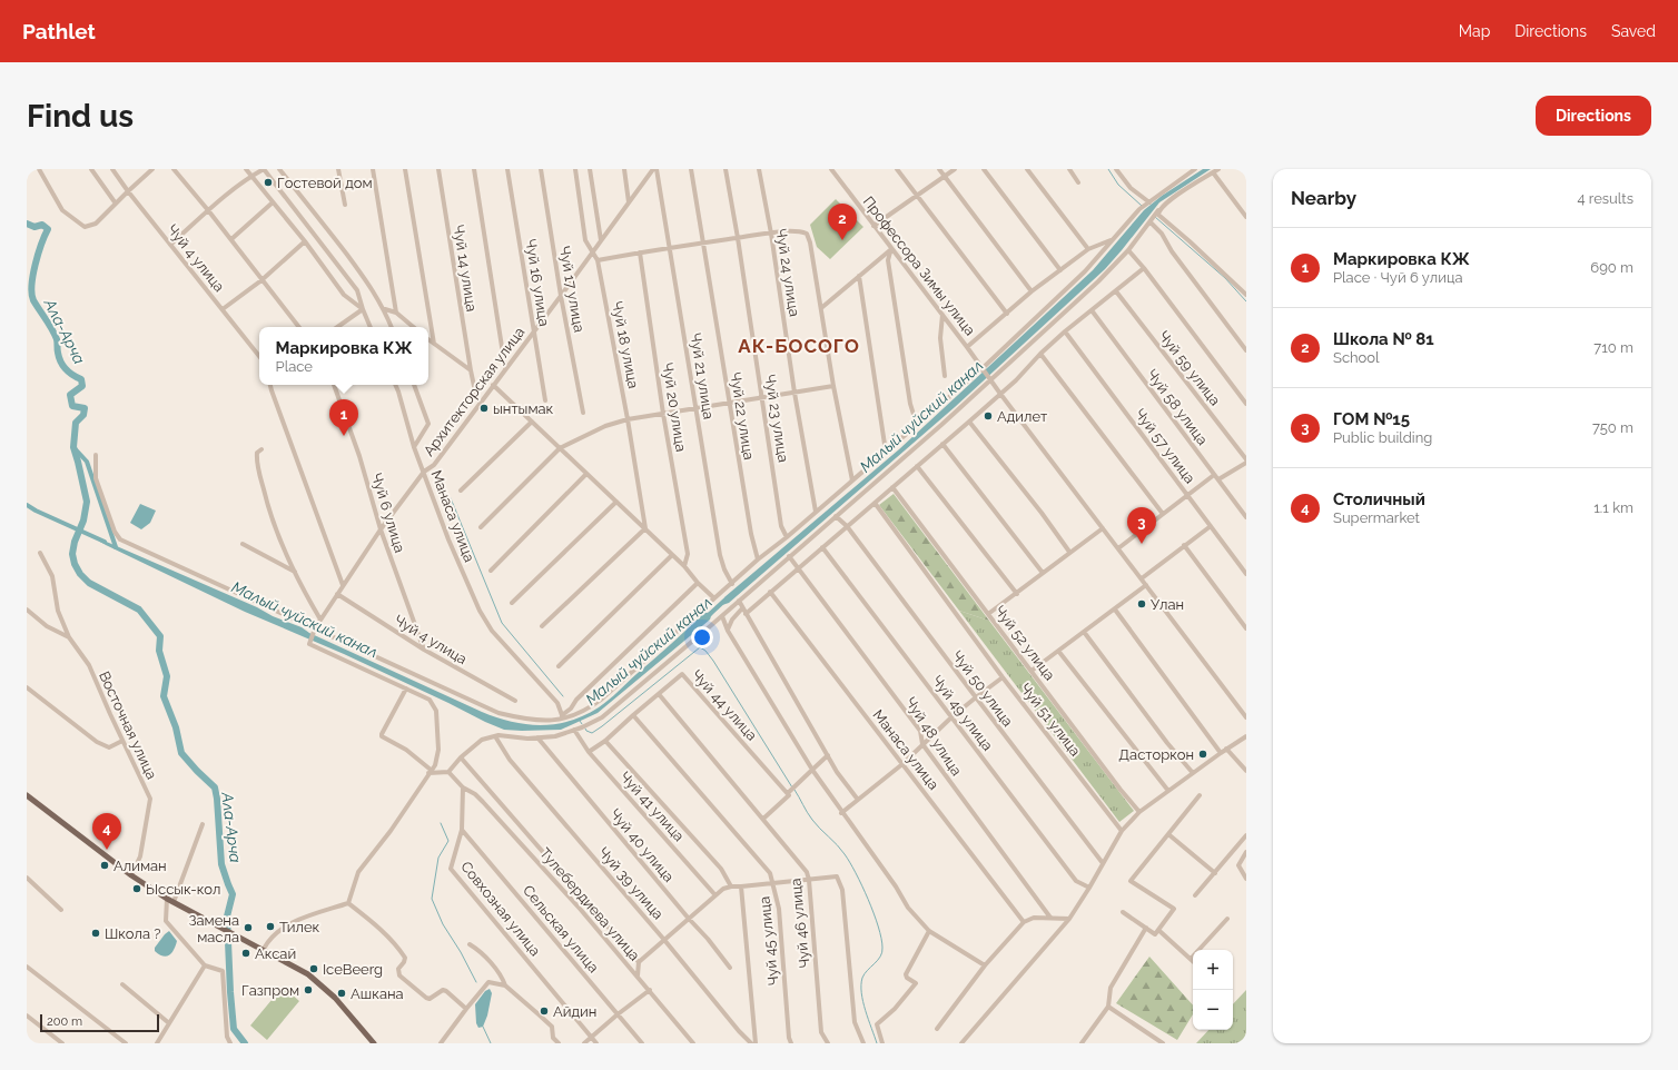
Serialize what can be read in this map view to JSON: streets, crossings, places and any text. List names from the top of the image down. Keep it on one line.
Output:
{"streets":{"street":["Чуй 4 улица","Профессора Зимы улица","Чуй 14 улица","Чуй 24 улица","Чуй 16 улица","Чуй 17 улица","Чуй 18 улица","Чуй 59 улица","Чуй 21 улица","Архитекторская улица","Чуй 20 улица","Чуй 58 улица","Чуй 22 улица","Чуй 23 улица","Чуй 57 улица","Чуй 6 улица","Манаса улица","Чуй 52 улица","Чуй 50 улица","Чуй 44 улица","Чуй 49 улица","Чуй 51 улица","Восточная улица","Чуй 48 улица","Чуй 41 улица","Чуй 40 улица","Чуй 39 улица","Тулебердиева улица","Совхозная улица","Чуй 46 улица","Сельская улица","Чуй 45 улица"]},"crossings":[["Чуй 4 улица","Архитекторская улица"],["Чуй 4 улица","Чуй 6 улица"],["Чуй 14 улица","Архитекторская улица"],["Чуй 16 улица","Архитекторская улица"],["Чуй 17 улица","Архитекторская улица"],["Чуй 18 улица","Архитекторская улица"],["Архитекторская улица","Чуй 6 улица"],["Архитекторская улица","Манаса улица"],["Чуй 44 улица","Чуй 41 улица"],["Чуй 44 улица","Чуй 46 улица"],["Чуй 44 улица","Чуй 45 улица"],["Тулебердиева улица","Совхозная улица"],["Совхозная улица","Сельская улица"]],"districts":["АК-БОСОГО"],"water":["Ала-Арча","Малый чуйский канал"],"places":["Гостевой дом","ынтымак","Адилет","Улан","Дасторкон","Алиман","Ыссык-кол","Тилек","Замена масла","Школа ?","Аксай","IceBeerg","Газпром","Ашкана","Айдин"],"scale_bar":"200 m","page":{"header":"Pathlet","nav":["Map","Directions","Saved"],"buttons":"Directions","title":"Find us","heading":["Nearby","4 results"],"pins":["2","1","3","4"],"list":[{"mark":"1","name":"Маркировка КЖ","note":"Place · Чуй 6 улица","value":"690 m"},{"mark":"2","name":"Школа № 81","note":"School","value":"710 m"},{"mark":"3","name":"ГОМ №15","note":"Public building","value":"750 m"},{"mark":"4","name":"Столичный","note":"Supermarket","value":"1.1 km"}],"popup":["Маркировка КЖ","Place"],"map_buttons":["+","−"],"scale":"200 m"}}
